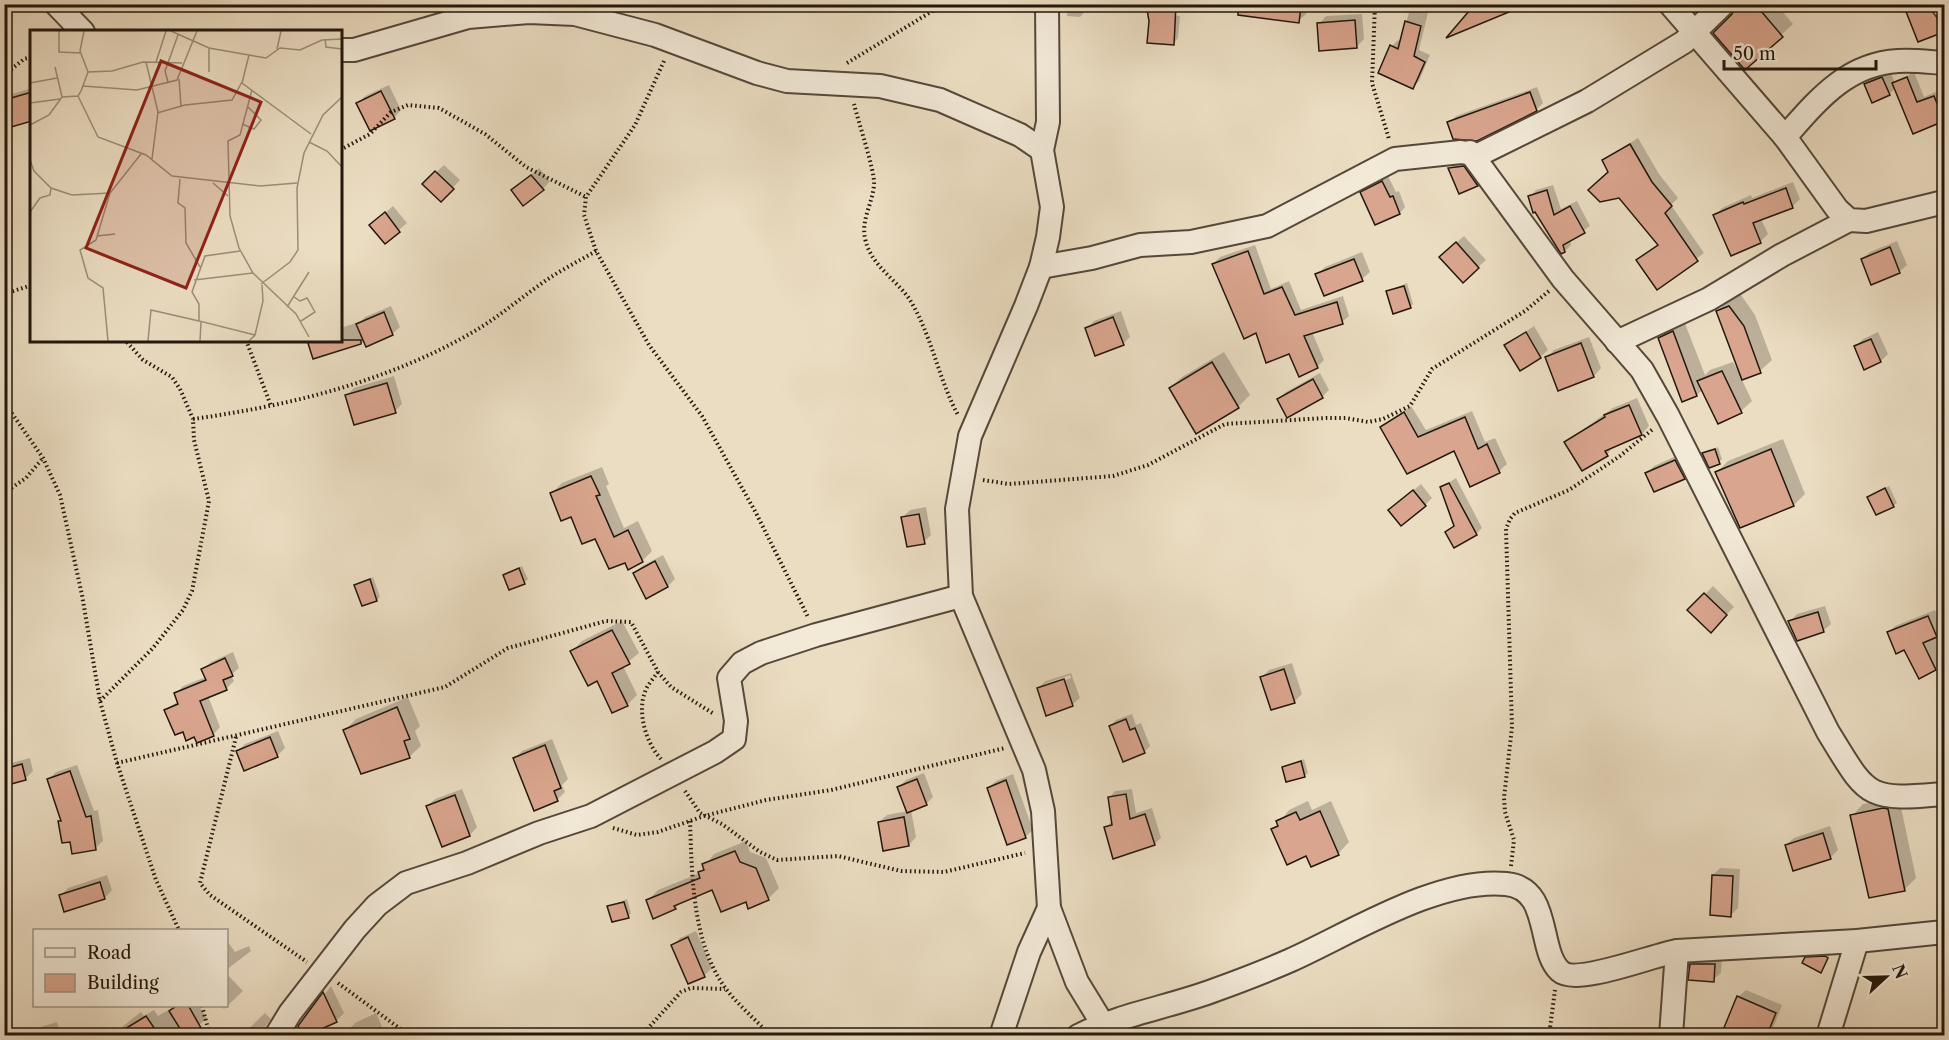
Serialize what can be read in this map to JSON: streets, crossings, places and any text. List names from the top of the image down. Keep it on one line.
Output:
{"legend":["Road","Building"],"scale_bar":"50 m","north":"right"}
